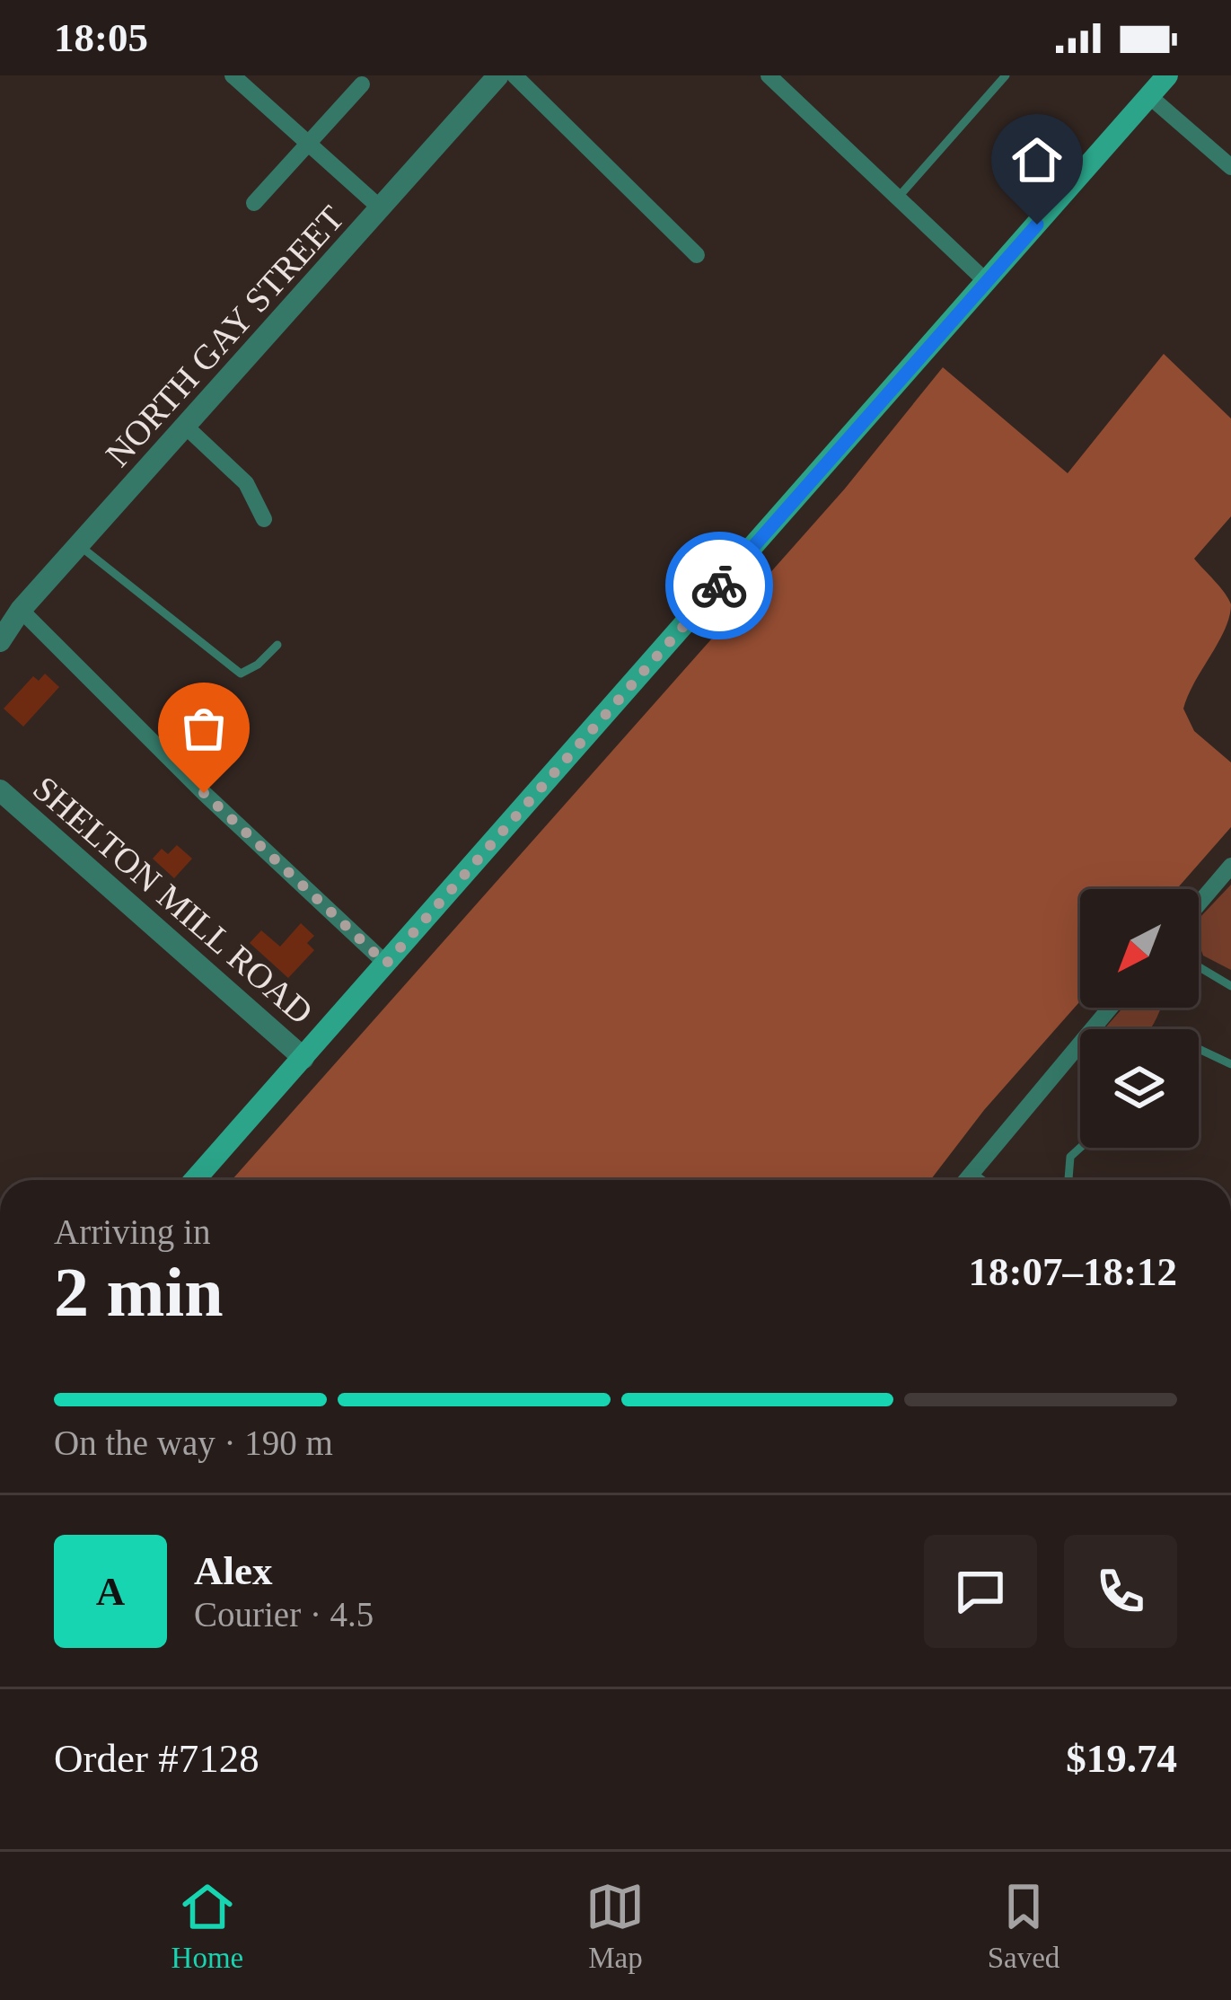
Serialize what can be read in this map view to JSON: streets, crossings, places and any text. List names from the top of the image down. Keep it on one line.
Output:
{"streets":{"street":["NORTH GAY STREET","SHELTON MILL ROAD"]},"north":"bottom left","page":{"status":"18:05","heading":["2 min","Arriving in","18:07–18:12"],"panel":["Alex","Courier · 4.5","Order #7128","$19.74"],"bar":"On the way · 190 m","round":"A","tabs":["Home","Map","Saved"]}}
